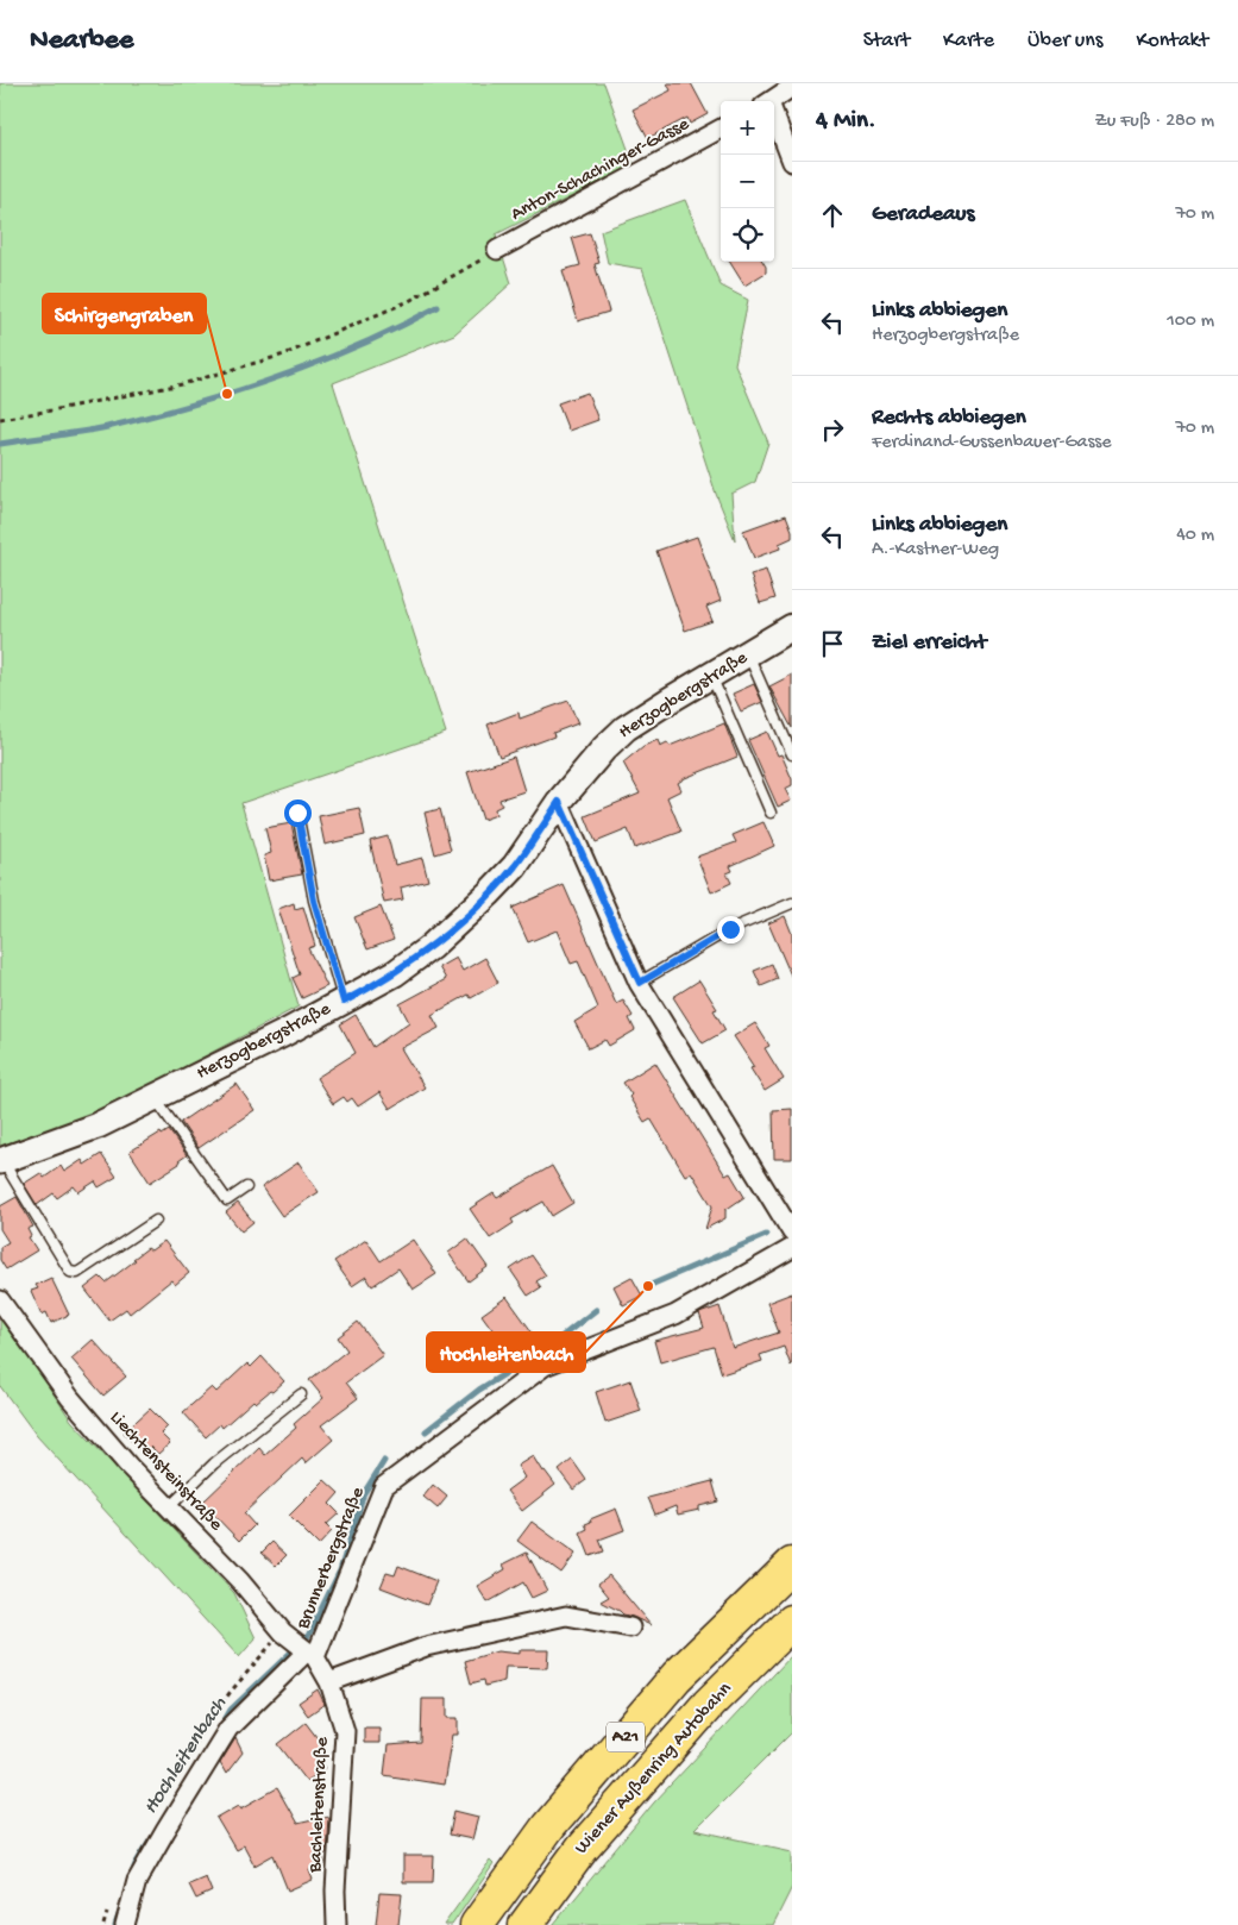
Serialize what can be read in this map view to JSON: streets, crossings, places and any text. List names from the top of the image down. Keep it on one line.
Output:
{"streets":{"highway":["A21","Wiener Außenring Autobahn"],"main road":["Herzogbergstraße"],"street":["Anton-Schachinger-Gasse","Liechtensteinstraße","Brunnerbergstraße","Bachleitenstraße"]},"crossings":[["Liechtensteinstraße","Brunnerbergstraße"],["Liechtensteinstraße","Bachleitenstraße"],["Brunnerbergstraße","Bachleitenstraße"]],"water":["Hochleitenbach"],"places":["Schirgengraben","Hochleitenbach"],"page":{"header":"Nearbee","nav":["Start","Karte","Über uns","Kontakt"],"heading":["4 Min.","Zu Fuß · 280 m"],"map_buttons":["+","−"],"list":[["Geradeaus","70 m"],["Links abbiegen","Herzogbergstraße","100 m"],["Rechts abbiegen","Ferdinand-Gussenbauer-Gasse","70 m"],["Links abbiegen","A.-Kastner-Weg","40 m"],"Ziel erreicht"]}}
